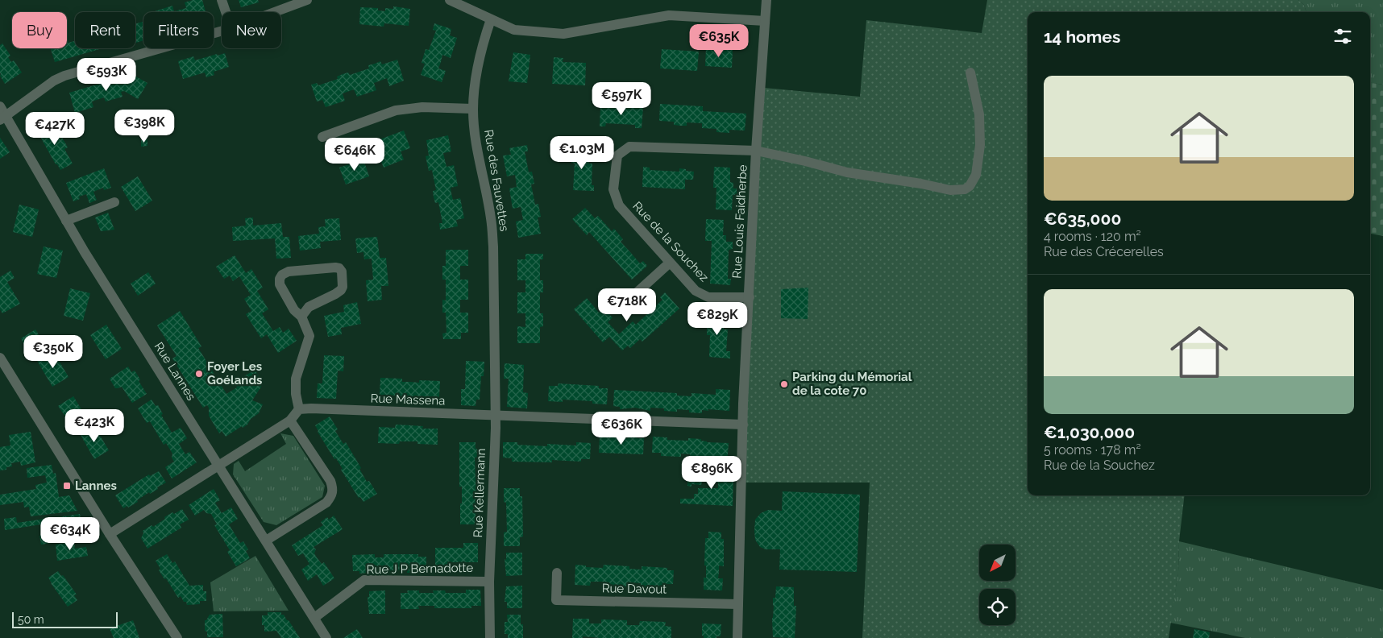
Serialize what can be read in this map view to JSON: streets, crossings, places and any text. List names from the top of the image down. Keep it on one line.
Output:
{"streets":{"street":["Rue des Fauvettes","Rue Louis Faidherbe","Rue de la Souchez","Rue Lannes","Rue Massena","Rue Kellermann","Rue J P Bernadotte","Rue Davout"]},"crossings":[["Rue des Fauvettes","Rue Kellermann"],["Rue Louis Faidherbe","Rue de la Souchez"],["Rue Louis Faidherbe","Rue Massena"],["Rue Louis Faidherbe","Rue Davout"],["Rue Lannes","Rue J P Bernadotte"],["Rue Massena","Rue Kellermann"],["Rue Kellermann","Rue J P Bernadotte"]],"places":{"other":["Foyer Les Goélands","Parking du Mémorial de la cote 70"],"transit":["Lannes"]},"scale_bar":"50 m","north":"bottom left","page":{"chip":["Buy","Rent","Filters","New"],"heading":"14 homes","price":["€635K","€593K","€597K","€398K","€427K","€1.03M","€646K","€718K","€829K","€350K","€423K","€636K","€896K","€634K"],"list":[{"name":"€635,000","note":"4 rooms · 120 m² · Rue des Crécerelles"},{"name":"€1,030,000","note":"5 rooms · 178 m² · Rue de la Souchez"}],"scale":"50 m"}}
